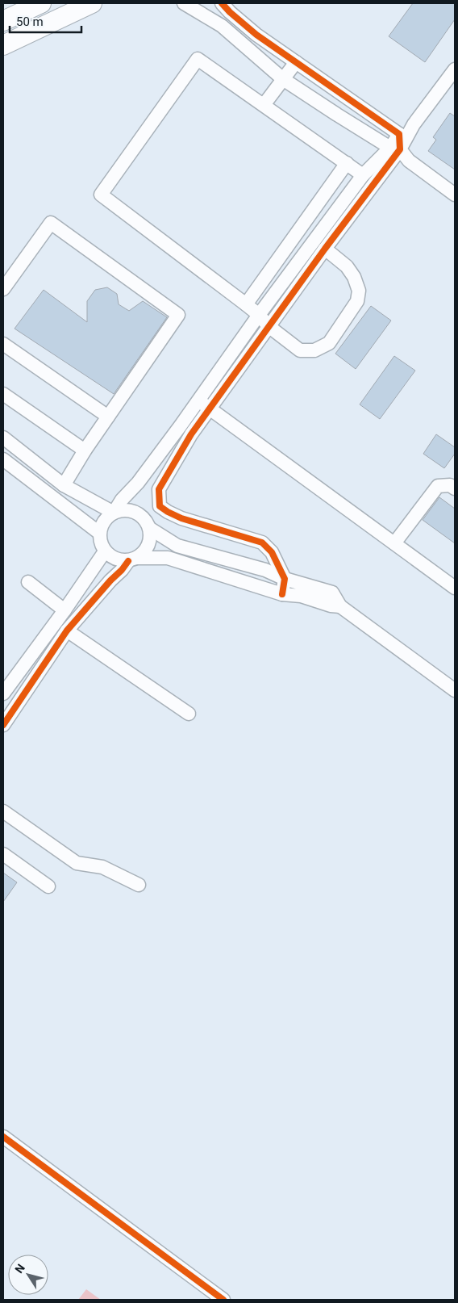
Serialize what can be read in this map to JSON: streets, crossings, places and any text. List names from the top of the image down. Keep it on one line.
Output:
{"scale_bar":"50 m","north":"top left"}
